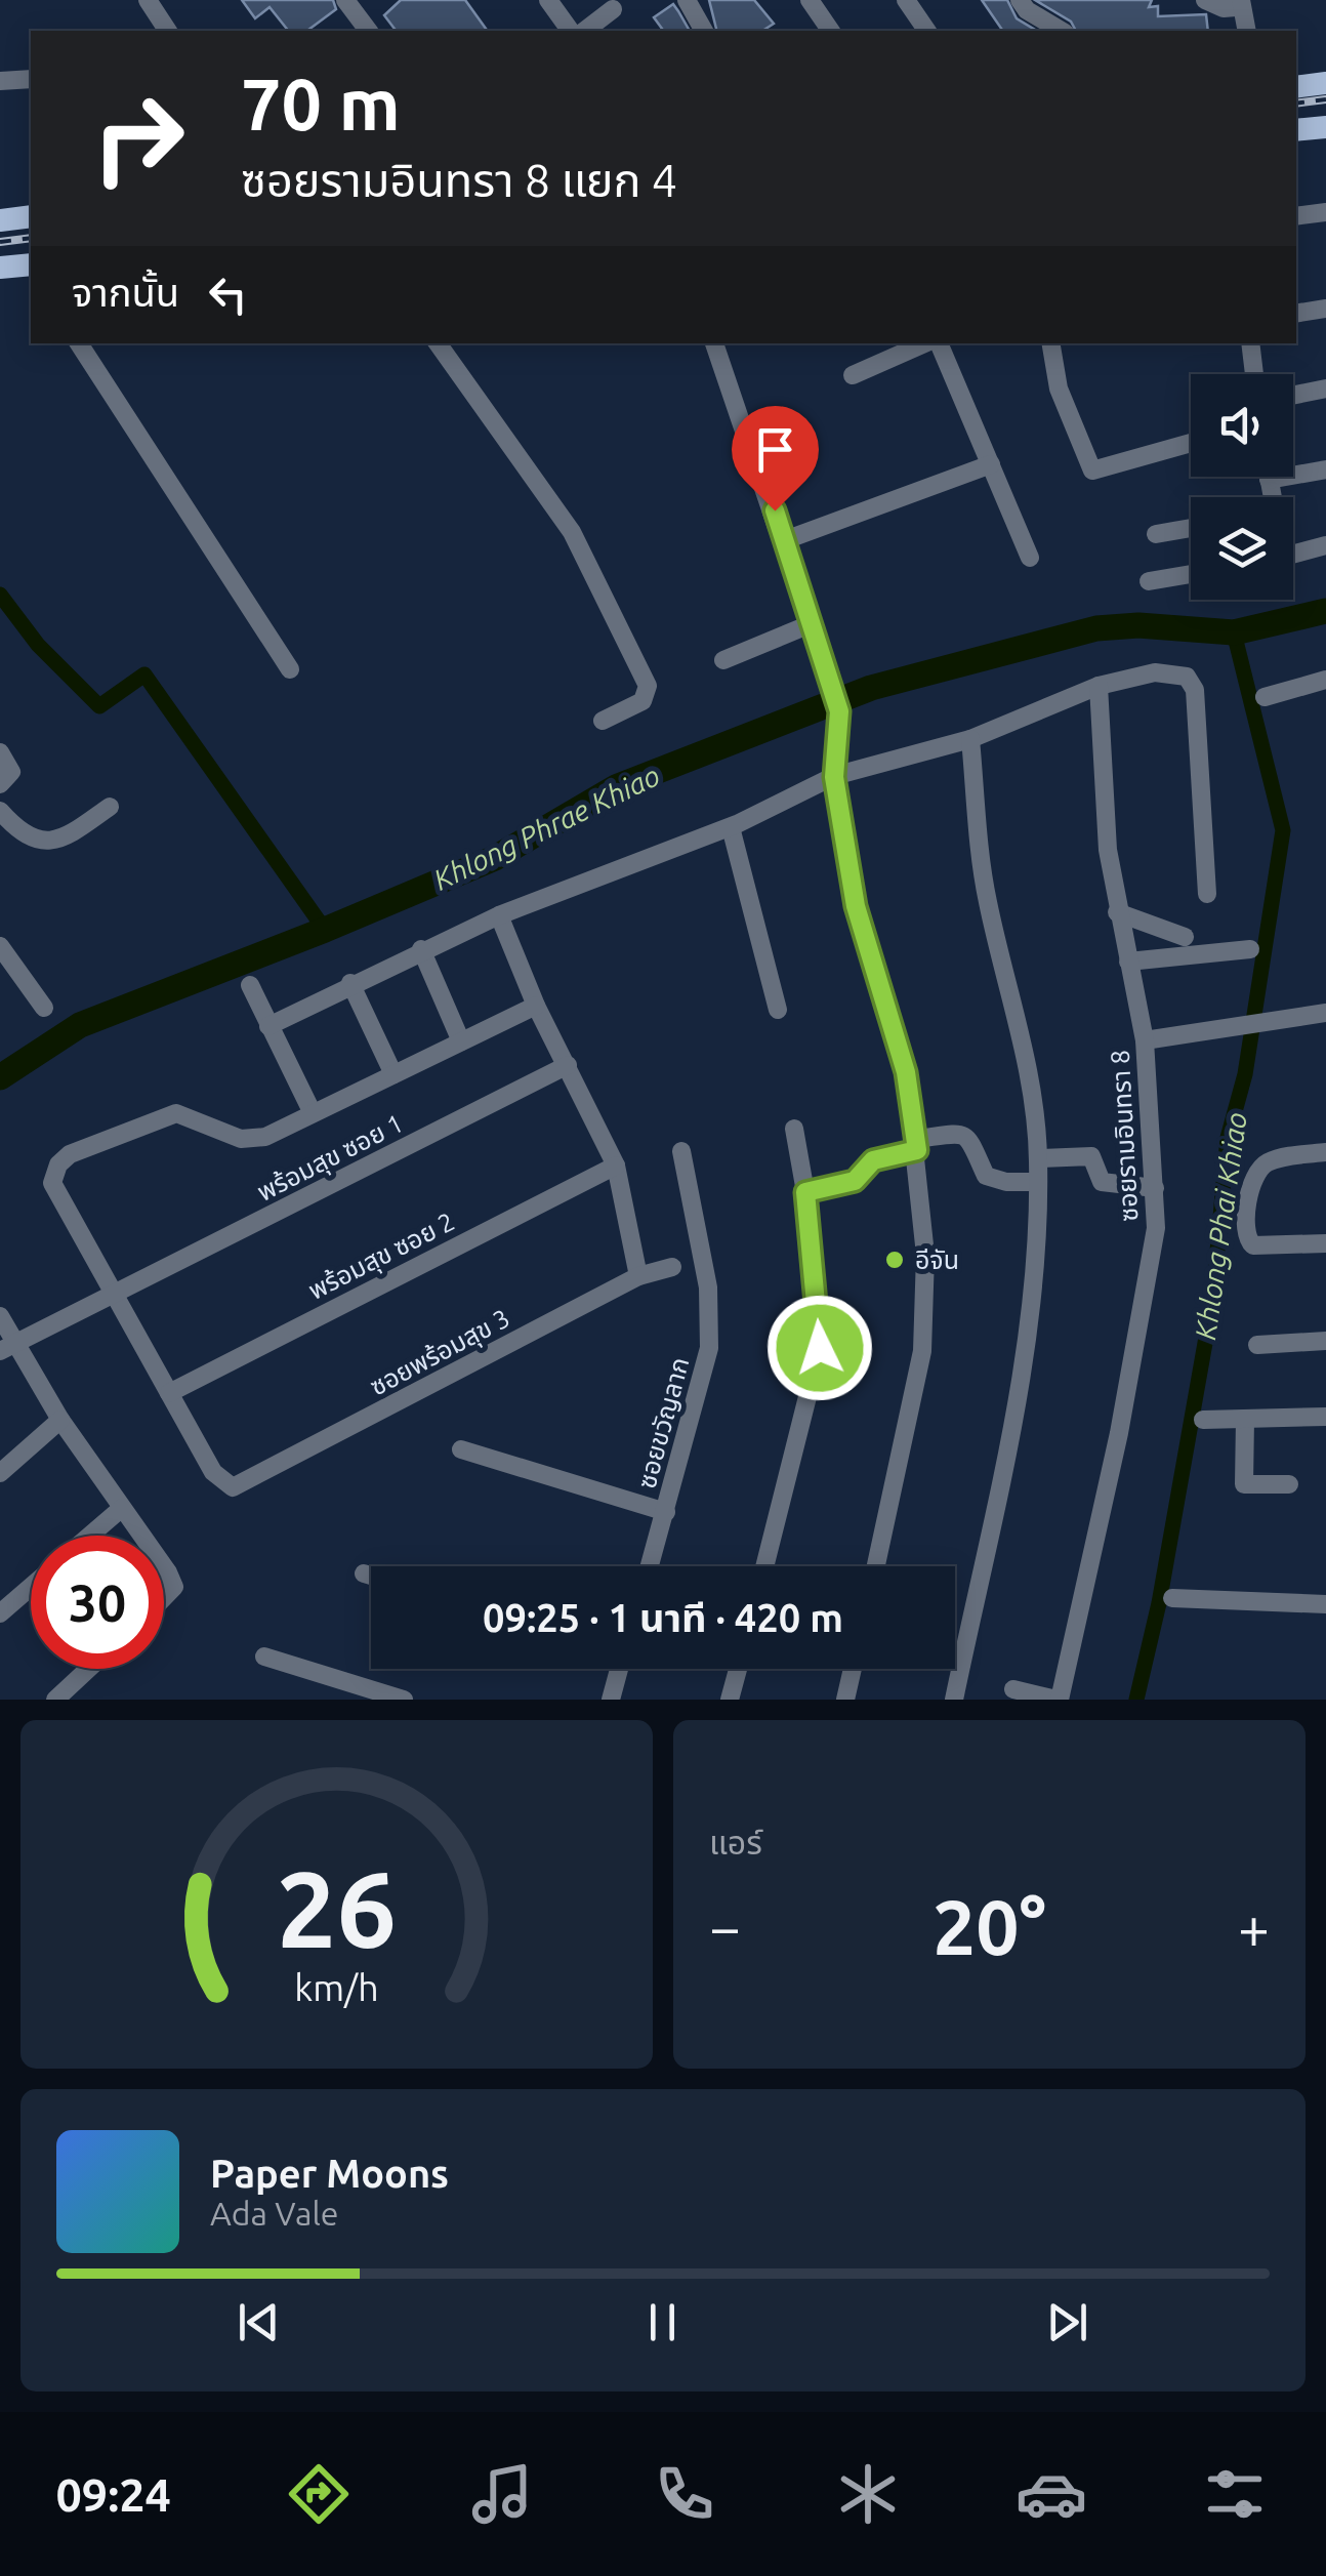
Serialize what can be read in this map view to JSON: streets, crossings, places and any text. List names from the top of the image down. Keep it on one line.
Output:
{"streets":{"street":["ซอยรามอินทรา 8","พร้อมสุข ซอย 1","พร้อมสุข ซอย 2","ซอยพร้อมสุข 3","ซอยขวัญลาก"]},"crossings":[["พร้อมสุข ซอย 2","ซอยพร้อมสุข 3"]],"water":["Khlong Phrae Khiao","Khlong Phai Khiao"],"places":["อีจัน"],"page":{"turn":["70 m","ซอยรามอินทรา 8 แยก 4"],"then":"จากนั้น","limit":"30","trip":"09:25 · 1 นาที · 420 m","tile":"แอร์","heat":["−","20°","+"],"song":["Paper Moons","Ada Vale"],"tabs":"09:24","gauge":["26","km/h"]}}
